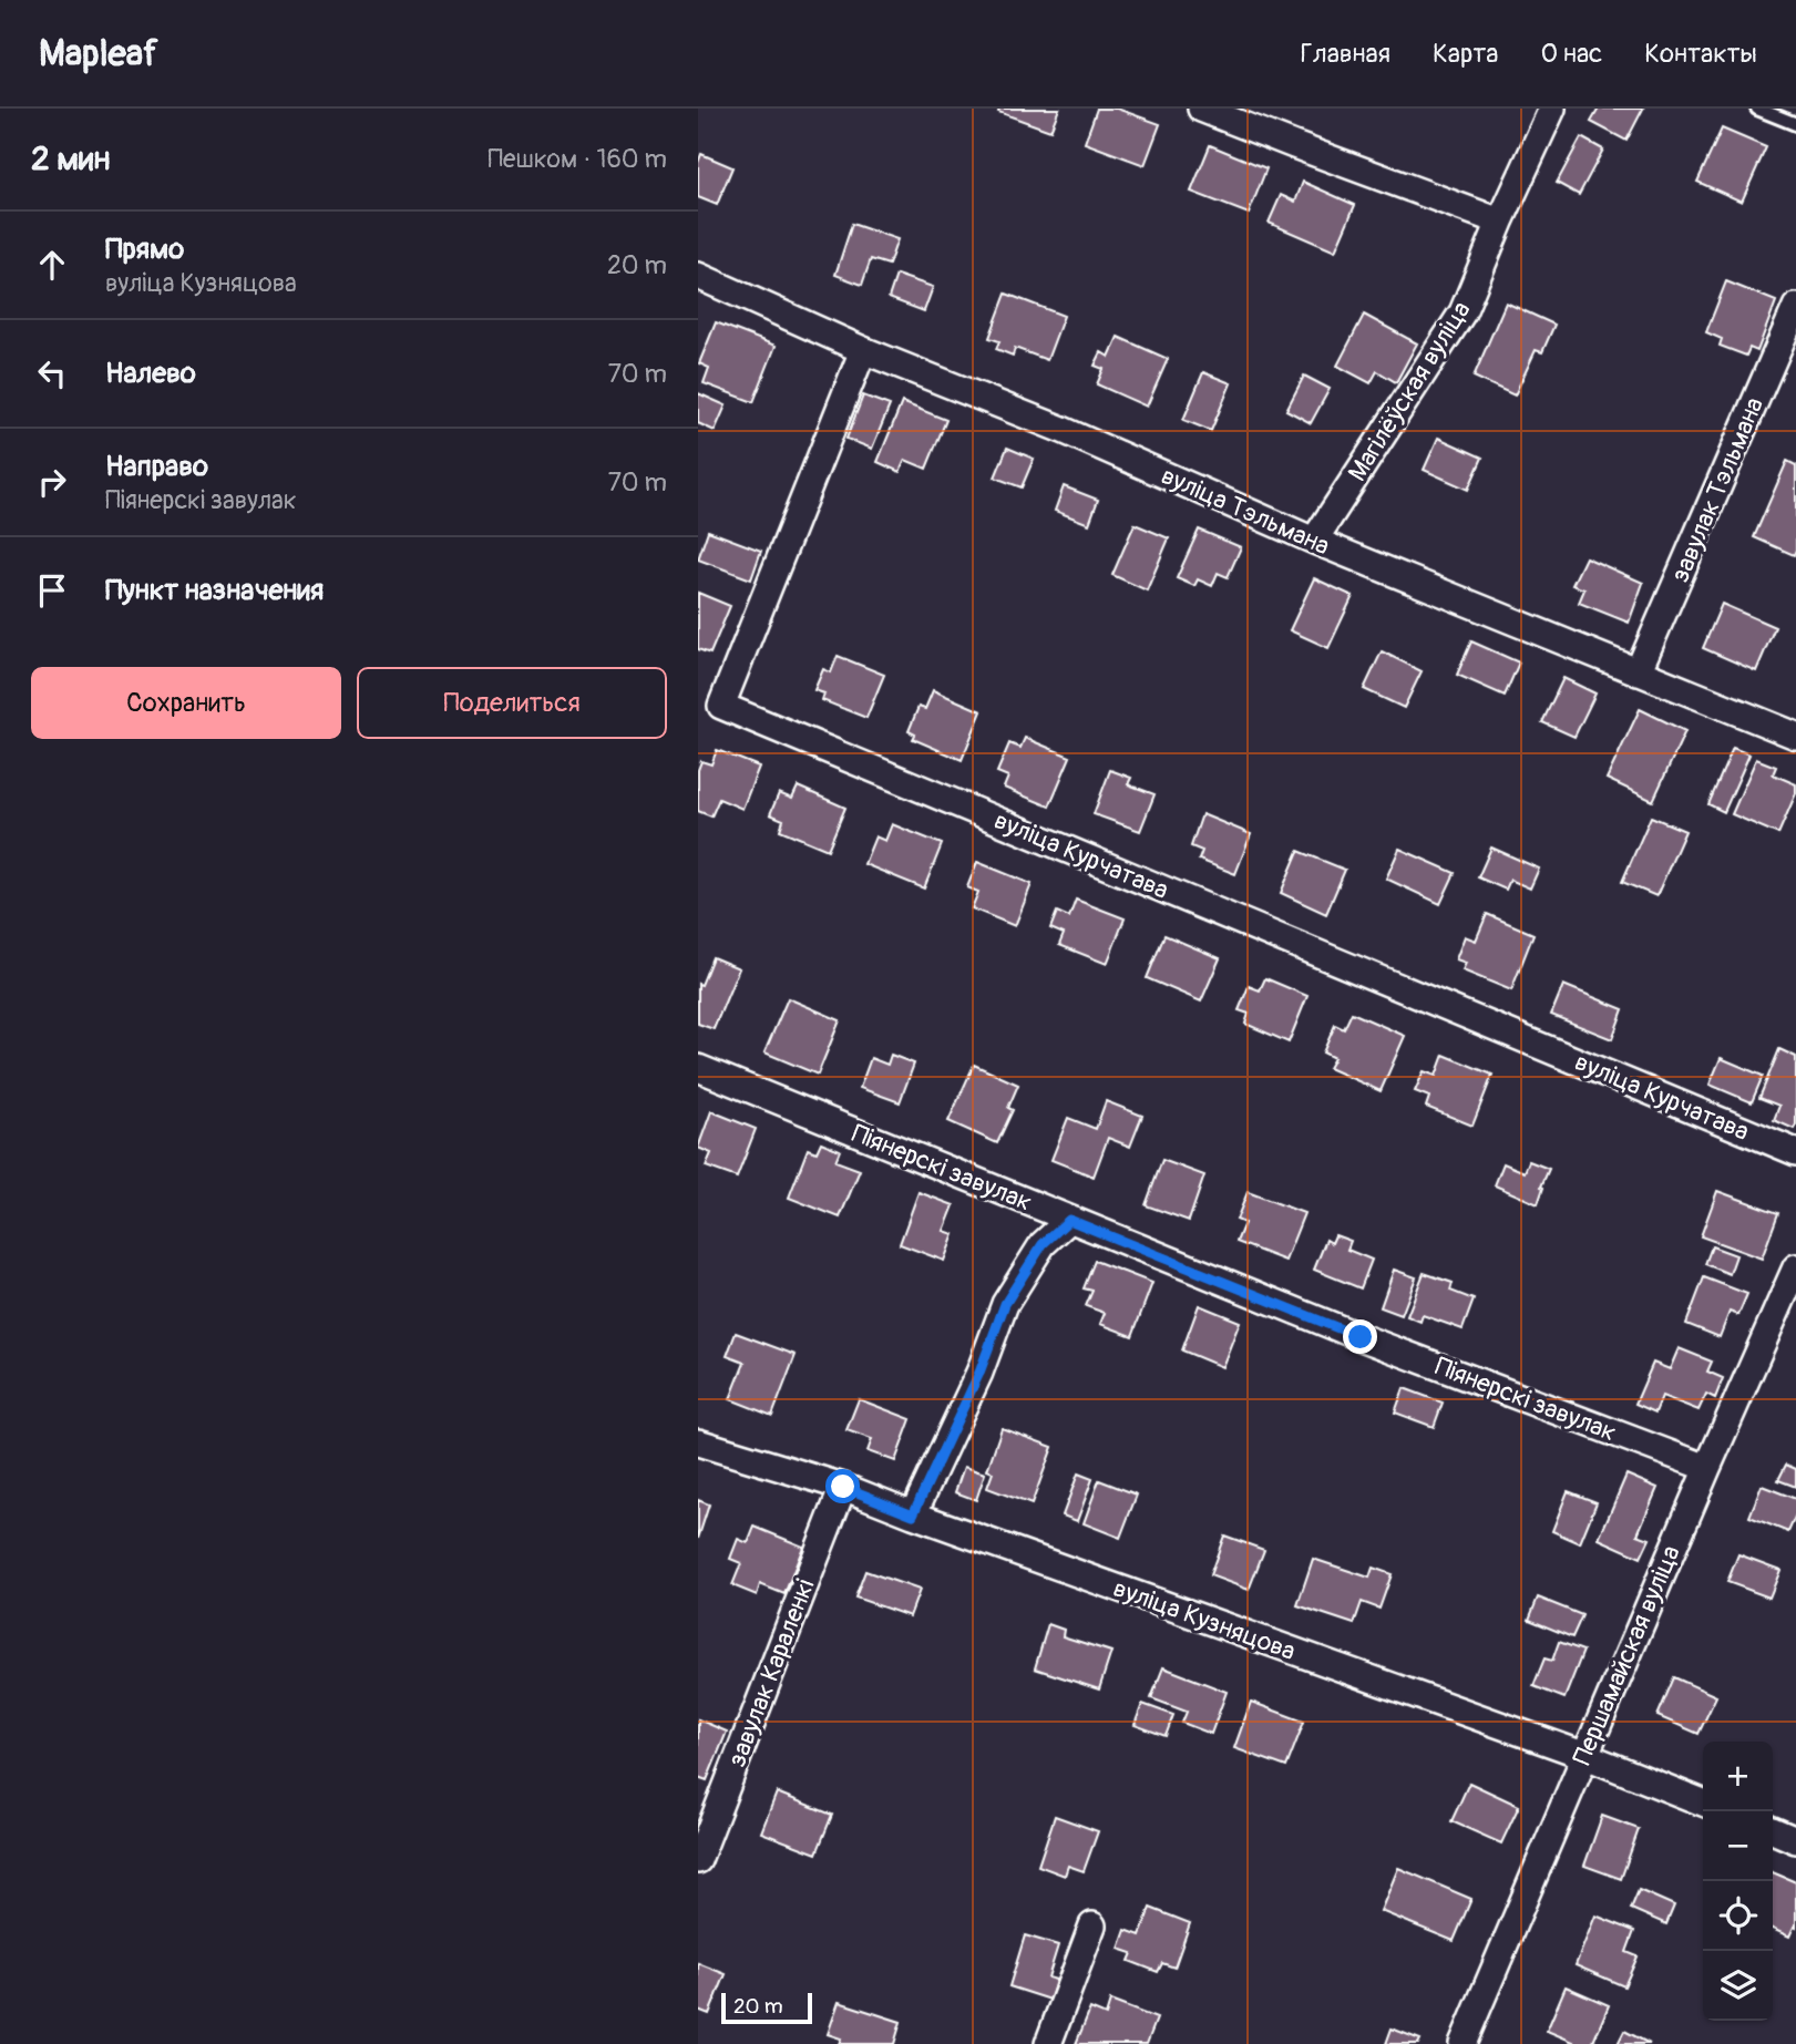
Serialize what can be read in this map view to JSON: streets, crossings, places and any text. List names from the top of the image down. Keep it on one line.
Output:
{"streets":{"street":["Магілёўская вуліца","завулак Тэльмана","вуліца Тэльмана","вуліца Курчатава","Піянерскі завулак","вуліца Кузняцова","Першамайская вуліца","завулак Караленкі"]},"crossings":[["Магілёўская вуліца","вуліца Тэльмана"],["завулак Тэльмана","вуліца Тэльмана"],["вуліца Тэльмана","вуліца Курчатава"],["Піянерскі завулак","Першамайская вуліца"],["вуліца Кузняцова","Першамайская вуліца"],["вуліца Кузняцова","завулак Караленкі"]],"scale_bar":"20 m","page":{"header":"Mapleaf","nav":["Главная","Карта","О нас","Контакты"],"heading":["2 мин","Пешком · 160 m"],"list":[["Прямо","вуліца Кузняцова","20 m"],["Налево","70 m"],["Направо","Піянерскі завулак","70 m"],"Пункт назначения"],"buttons":["Сохранить","Поделиться"],"map_buttons":["+","−"],"scale":"20 m"}}
